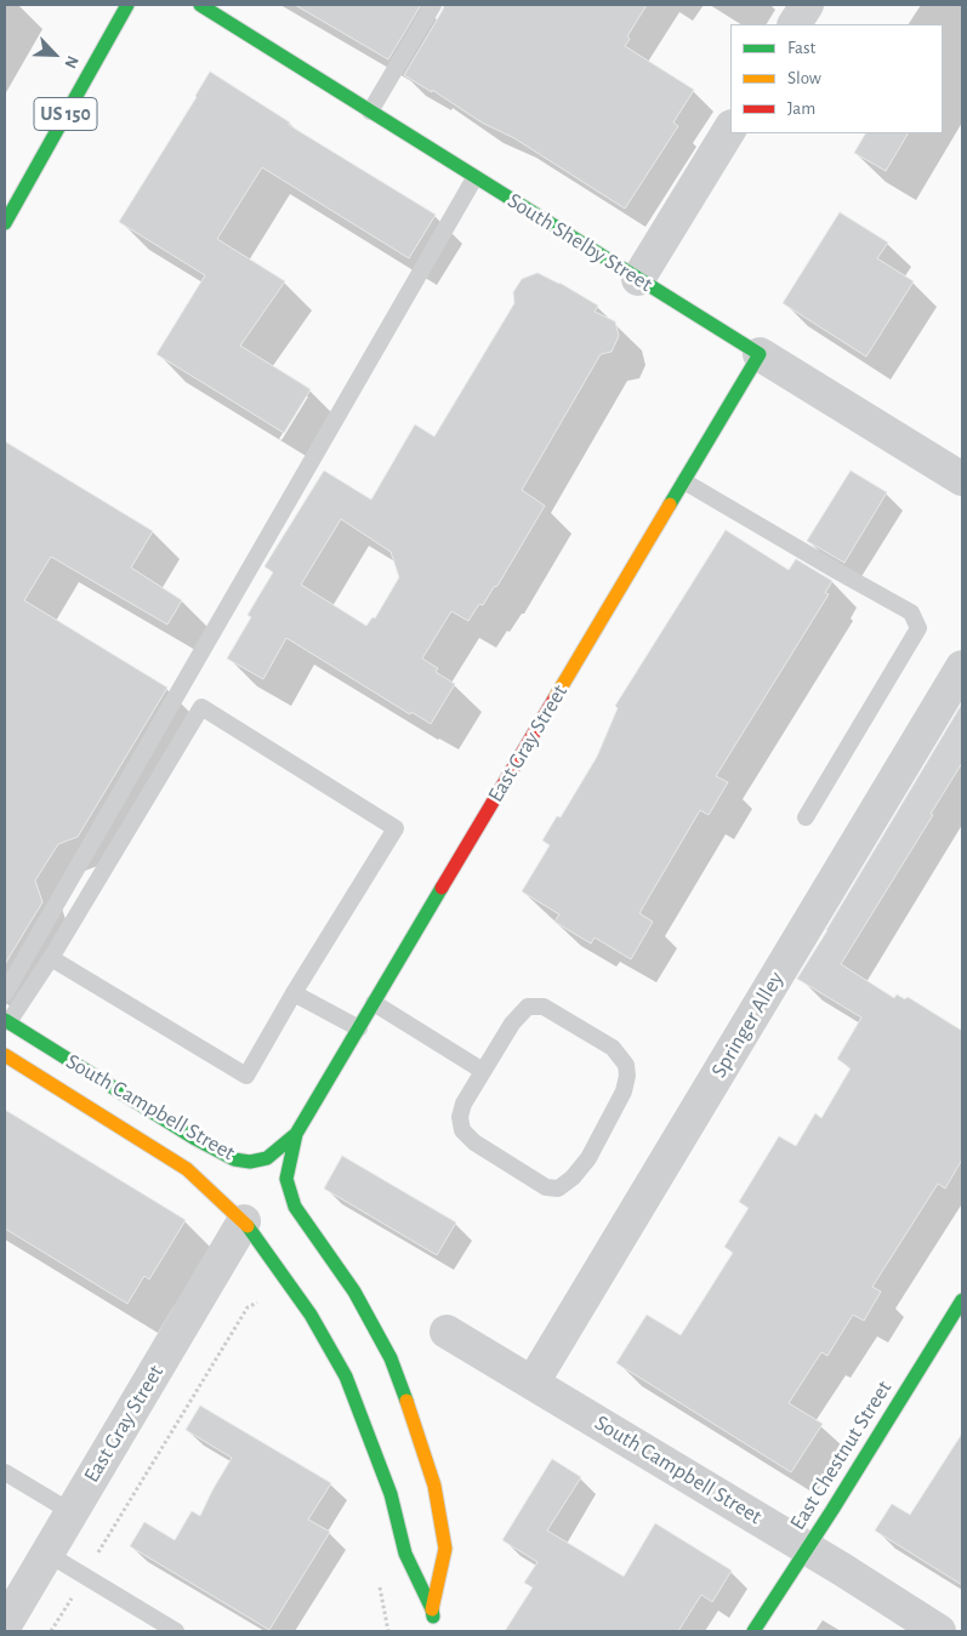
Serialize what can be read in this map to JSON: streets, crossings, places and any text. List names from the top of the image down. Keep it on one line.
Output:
{"streets":{"main road":["US 150","South Shelby Street","East Gray Street","South Campbell Street","East Chestnut Street"],"street":["Springer Alley"]},"crossings":[["South Shelby Street","East Gray Street"],["East Gray Street","South Campbell Street"],["Springer Alley","South Campbell Street"],["South Campbell Street","East Chestnut Street"]],"legend":["Fast","Slow","Jam"],"north":"bottom right"}
